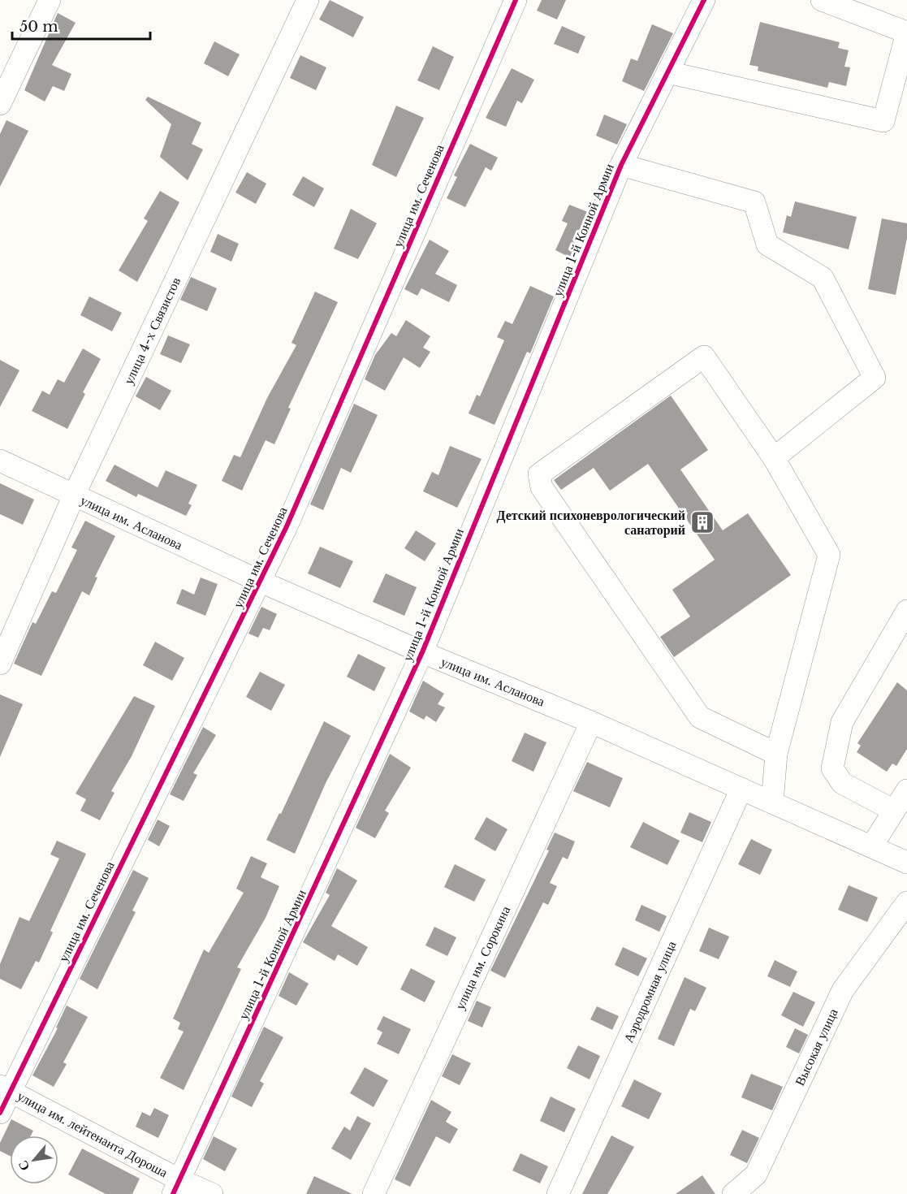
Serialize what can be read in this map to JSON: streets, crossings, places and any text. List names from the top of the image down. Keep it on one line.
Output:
{"streets":{"street":["улица им. Сеченова","улица 1-й Конной Армии","улица 4-х Связистов","улица им. Асланова","улица им. Сорокина","Аэродромная улица","Высокая улица","улица им. лейтенанта Дороша"]},"crossings":[["улица им. Сеченова","улица им. Асланова"],["улица им. Сеченова","улица им. лейтенанта Дороша"],["улица 1-й Конной Армии","улица им. Асланова"],["улица 1-й Конной Армии","улица им. лейтенанта Дороша"],["улица 4-х Связистов","улица им. Асланова"],["улица им. Асланова","улица им. Сорокина"],["улица им. Асланова","Аэродромная улица"]],"places":{"building":["Детский психоневрологический санаторий"]},"scale_bar":"50 m","north":"bottom left"}
